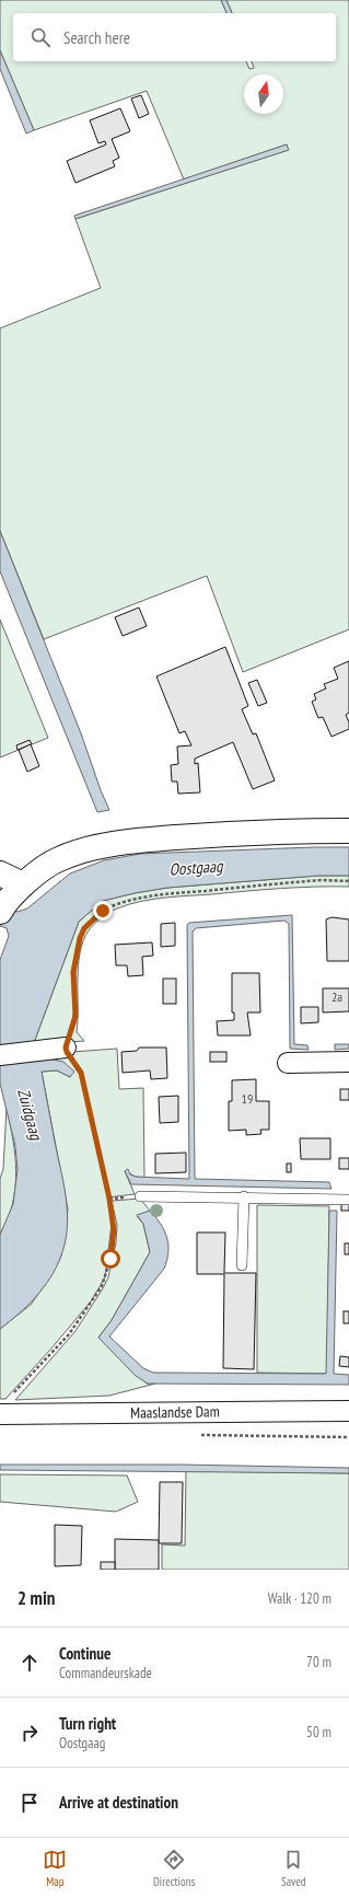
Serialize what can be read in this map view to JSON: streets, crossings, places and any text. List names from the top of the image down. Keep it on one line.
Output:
{"streets":{"street":["Maaslandse Dam"]},"water":["Oostgaag","Zuidgaag"],"house_numbers":["2a","19"],"north":"top","page":{"search":"Search here","heading":["2 min","Walk · 120 m"],"list":[["Continue","Commandeurskade","70 m"],["Turn right","Oostgaag","50 m"],"Arrive at destination"],"nav":["Map","Directions","Saved"]}}
